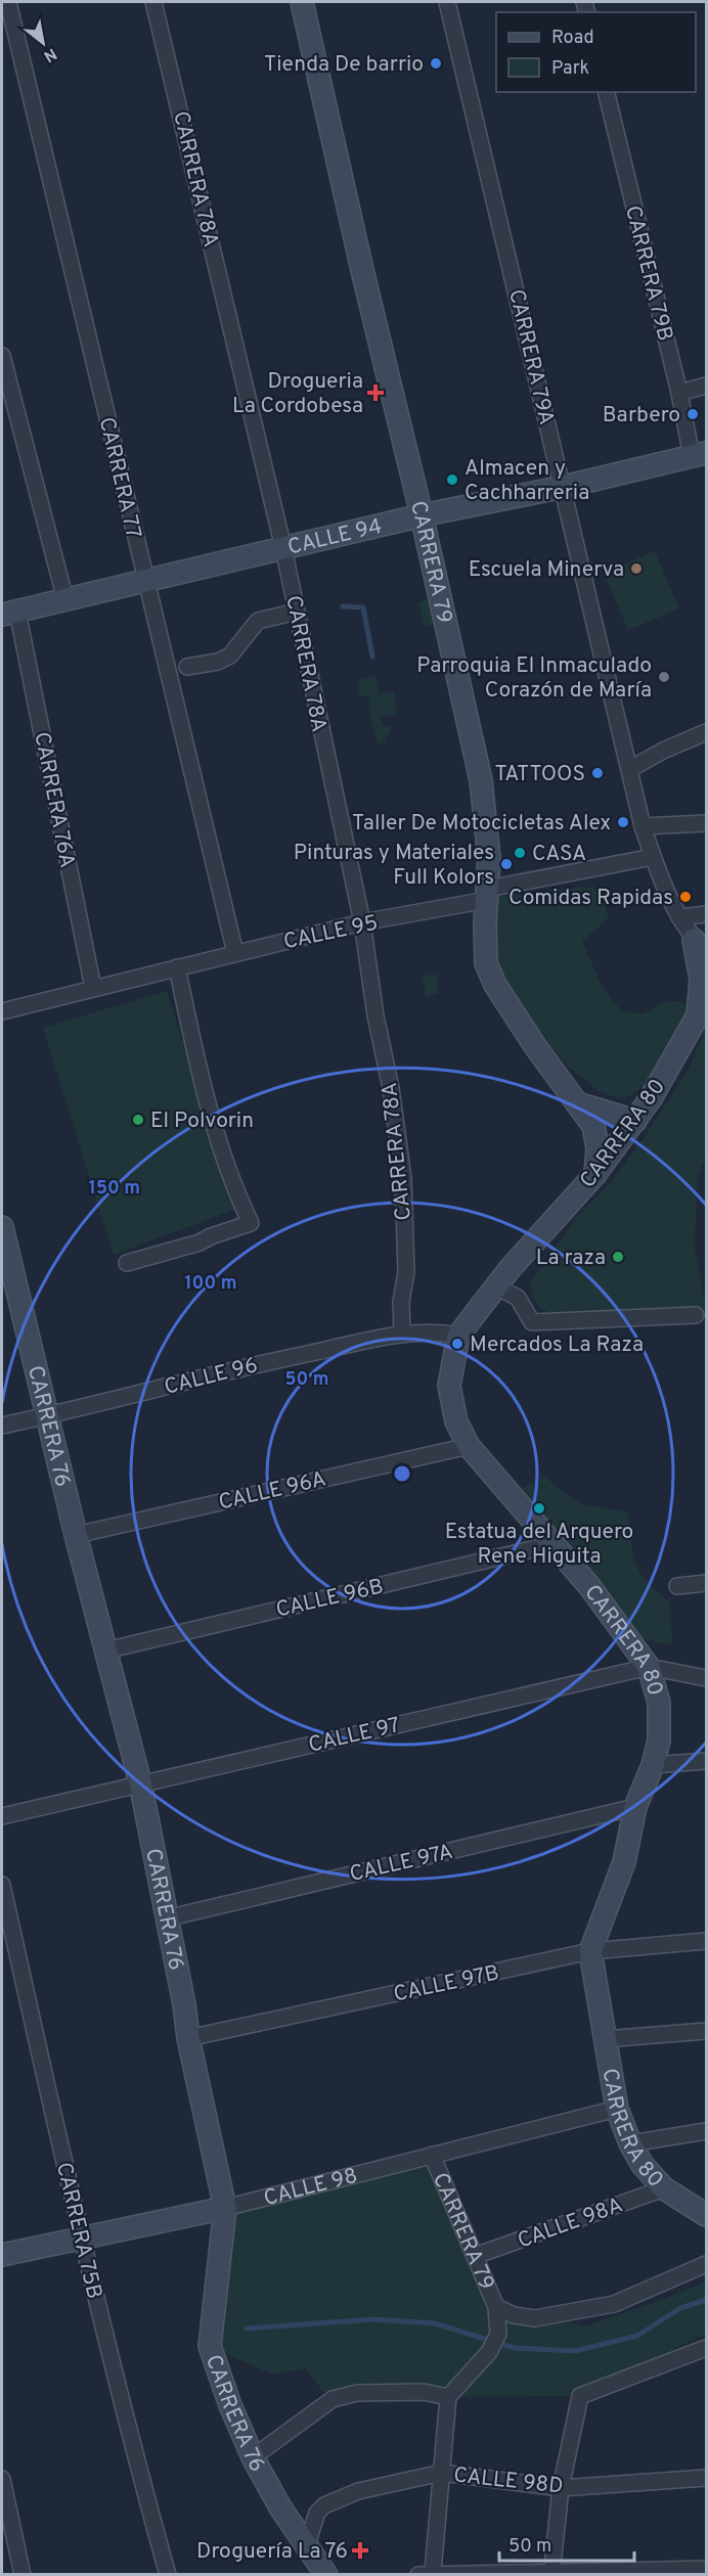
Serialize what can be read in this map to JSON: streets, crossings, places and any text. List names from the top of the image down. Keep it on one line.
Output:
{"streets":{"street":["CARRERA 78A","CARRERA 79B","CARRERA 79A","CARRERA 77","CALLE 94","CARRERA 79","CARRERA 76A","CALLE 95","CARRERA 80","CALLE 96","CARRERA 76","CALLE 96A","CALLE 96B","CALLE 97","CALLE 97A","CALLE 97B","CALLE 98","CALLE 98A","CARRERA 75B","CALLE 98D"]},"crossings":[["CARRERA 78A","CALLE 94"],["CARRERA 78A","CALLE 95"],["CARRERA 78A","CALLE 96"],["CARRERA 79B","CALLE 94"],["CARRERA 79A","CALLE 94"],["CARRERA 79A","CALLE 95"],["CARRERA 77","CALLE 94"],["CARRERA 77","CALLE 95"],["CALLE 94","CARRERA 79"],["CALLE 94","CARRERA 76A"],["CARRERA 79","CALLE 95"],["CARRERA 79","CARRERA 80"],["CARRERA 79","CALLE 98"],["CARRERA 79","CALLE 98A"],["CARRERA 76A","CALLE 95"],["CARRERA 80","CALLE 96"],["CARRERA 80","CALLE 96A"],["CARRERA 80","CALLE 96B"],["CARRERA 80","CALLE 97"],["CARRERA 80","CALLE 97A"],["CARRERA 80","CALLE 97B"],["CARRERA 80","CALLE 98"],["CARRERA 80","CALLE 98A"],["CALLE 96","CARRERA 76"],["CARRERA 76","CALLE 96A"],["CARRERA 76","CALLE 96B"],["CARRERA 76","CALLE 97"],["CARRERA 76","CALLE 97A"],["CARRERA 76","CALLE 97B"],["CARRERA 76","CALLE 98"],["CARRERA 76","CALLE 98D"],["CALLE 98","CARRERA 75B"]],"places":{"other":["Tienda De barrio","Barbero","Almacen y Cachharreria","Escuela Minerva","Parroquia El Inmaculado Corazón de María","TATTOOS","Taller De Motocicletas Alex","CASA","Pinturas y Materiales Full Kolors","Comidas Rapidas","El Polvorin","La raza","Mercados La Raza","Estatua del Arquero Rene Higuita"],"health":["Drogueria La Cordobesa","Droguería La 76"]},"legend":["Road","Park"],"scale_bar":"50 m","north":"bottom right","rings":["150 m","100 m","50 m"]}
